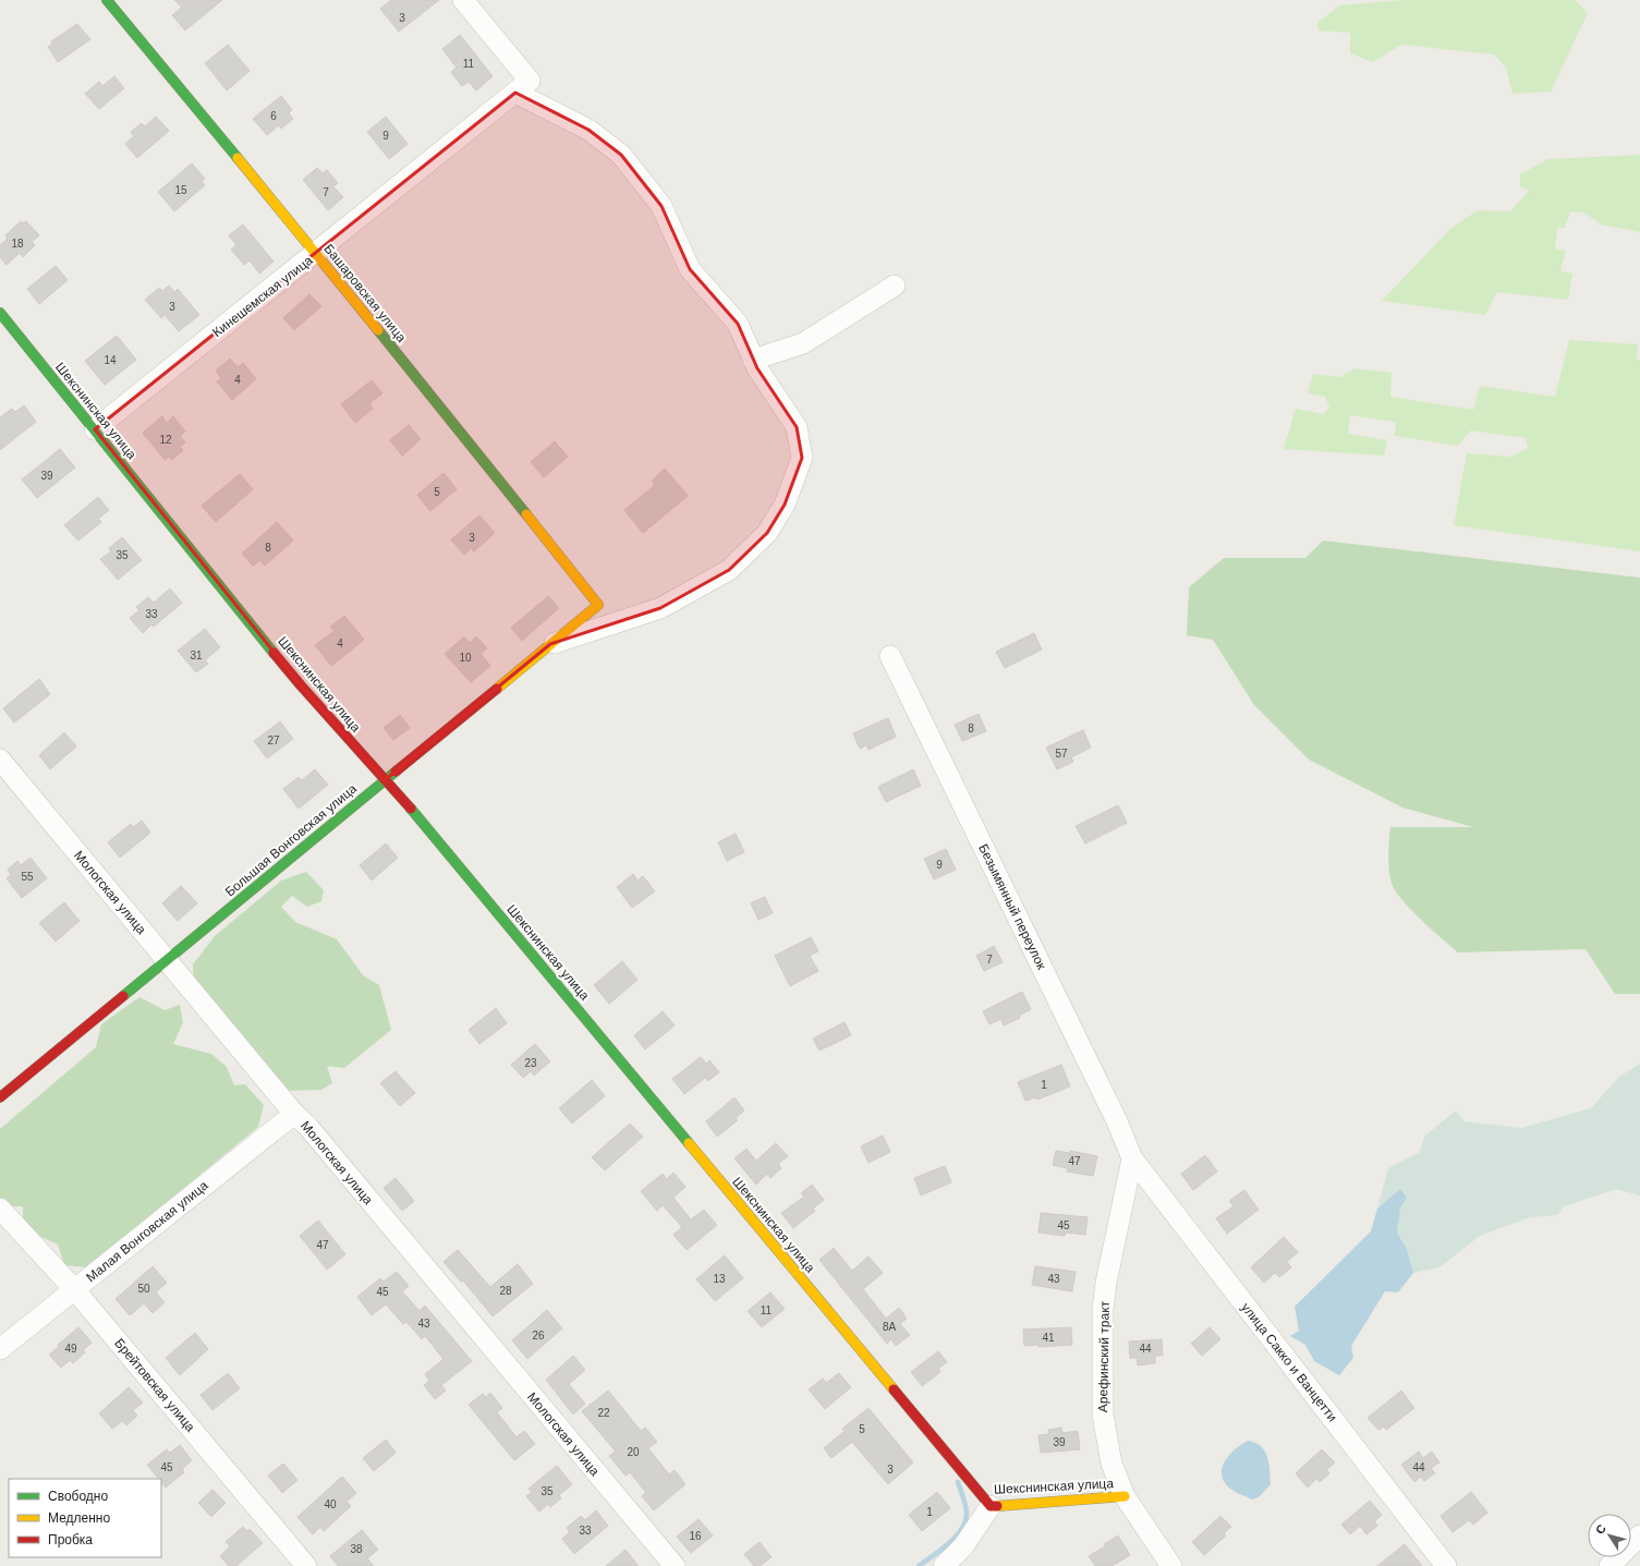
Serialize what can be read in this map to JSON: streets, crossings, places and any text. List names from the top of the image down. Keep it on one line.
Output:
{"streets":{"street":["Башаровская улица","Кинешемская улица","Шекснинская улица","Большая Вонговская улица","Мологская улица","Безымянный переулок","Малая Вонговская улица","Арефинский тракт","улица Сакко и Ванцетти","Брейтовская улица"]},"crossings":[["Башаровская улица","Кинешемская улица"],["Башаровская улица","Большая Вонговская улица"],["Кинешемская улица","Шекснинская улица"],["Шекснинская улица","Большая Вонговская улица"],["Шекснинская улица","Арефинский тракт"],["Большая Вонговская улица","Мологская улица"],["Мологская улица","Малая Вонговская улица"],["Безымянный переулок","Арефинский тракт"],["Безымянный переулок","улица Сакко и Ванцетти"],["Малая Вонговская улица","Брейтовская улица"],["Арефинский тракт","улица Сакко и Ванцетти"]],"house_numbers":["3","11","6","9","15","7","18","3","14","4","12","39","5","3","8","35","33","4","31","10","8","27","57","9","55","7","23","1","47","45","47","13","43","50","28","45","11","43","8А","26","41","49","44","22","5","39","20","45","44","3","35","40","1","33","16","38"],"legend":["Свободно","Медленно","Пробка"],"north":"top left"}
